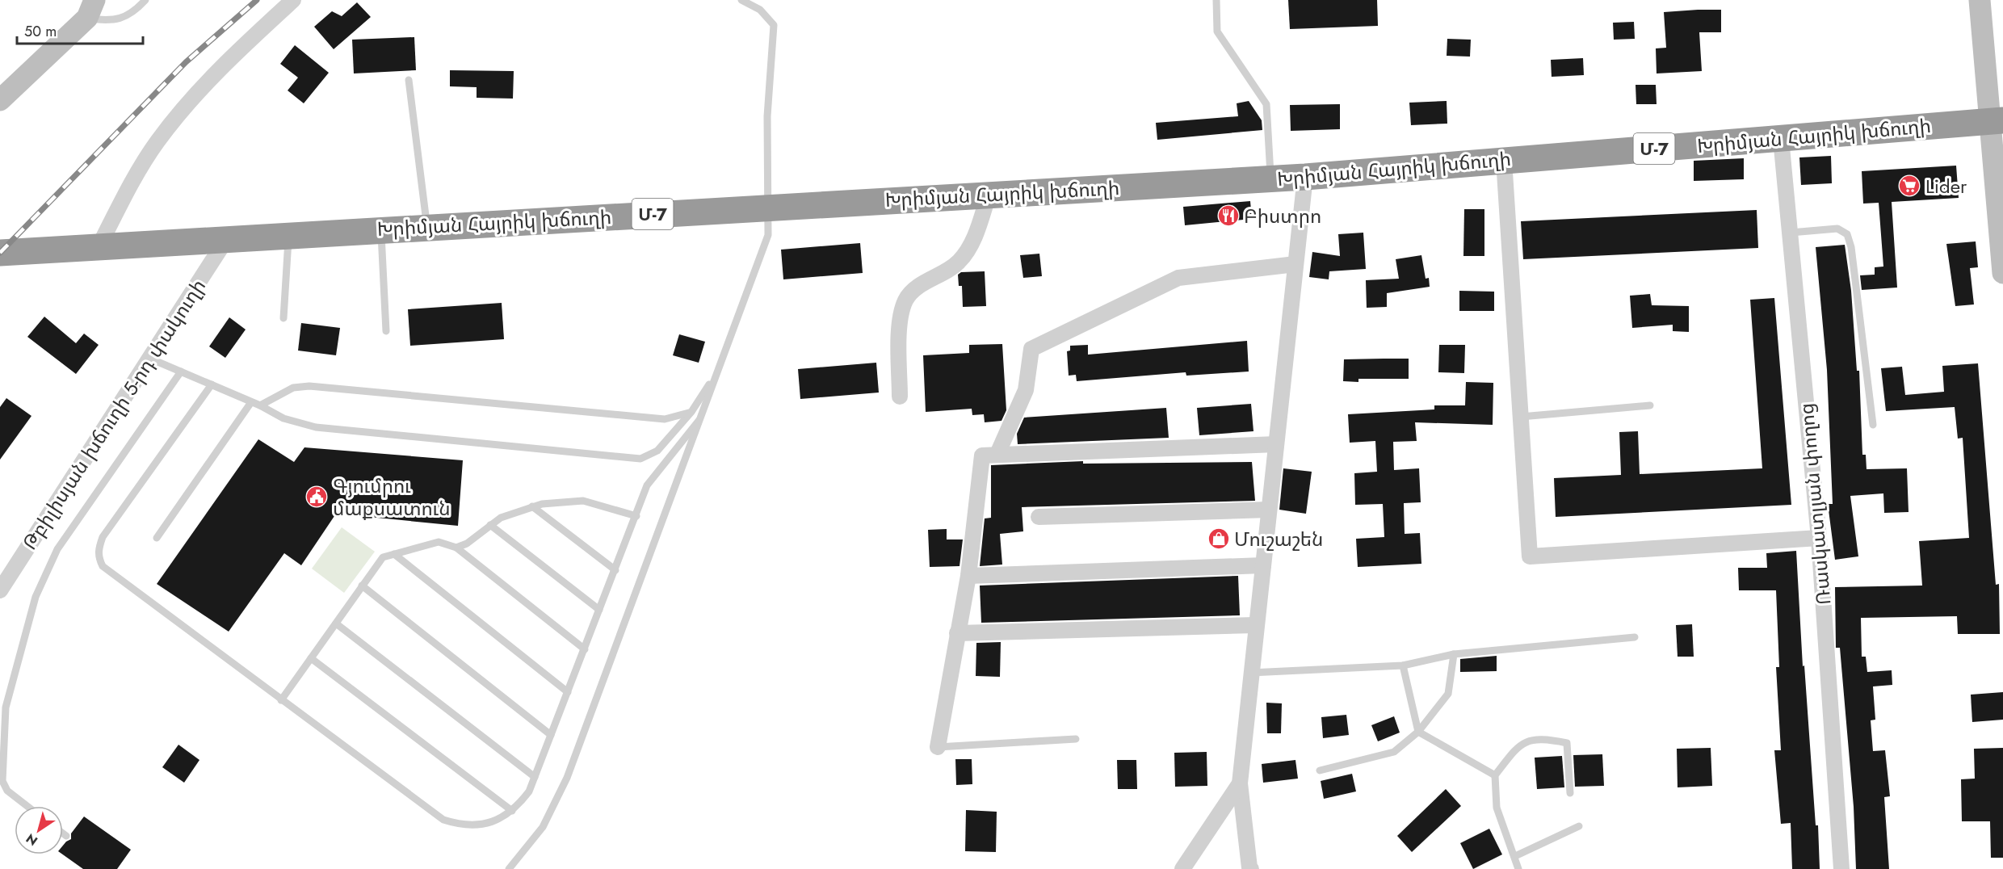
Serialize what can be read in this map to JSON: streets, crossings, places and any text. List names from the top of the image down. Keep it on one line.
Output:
{"streets":{"highway":["Խրիմյան Հայրիկ խճուղի","Մ-7"],"street":["Թբիլիսյան խճուղի 5-րդ փակուղի","Ռասկատլյան փողոց"]},"crossings":[["Խրիմյան Հայրիկ խճուղի","Թբիլիսյան խճուղի 5-րդ փակուղի"],["Խրիմյան Հայրիկ խճուղի","Ռասկատլյան փողոց"]],"places":{"supermarket":["Lider"],"restaurant":["Բիստրո"],"public building":["Գյումրու մաքսատուն"],"shop":["Մուշաշեն"]},"scale_bar":"50 m","north":"bottom left"}
